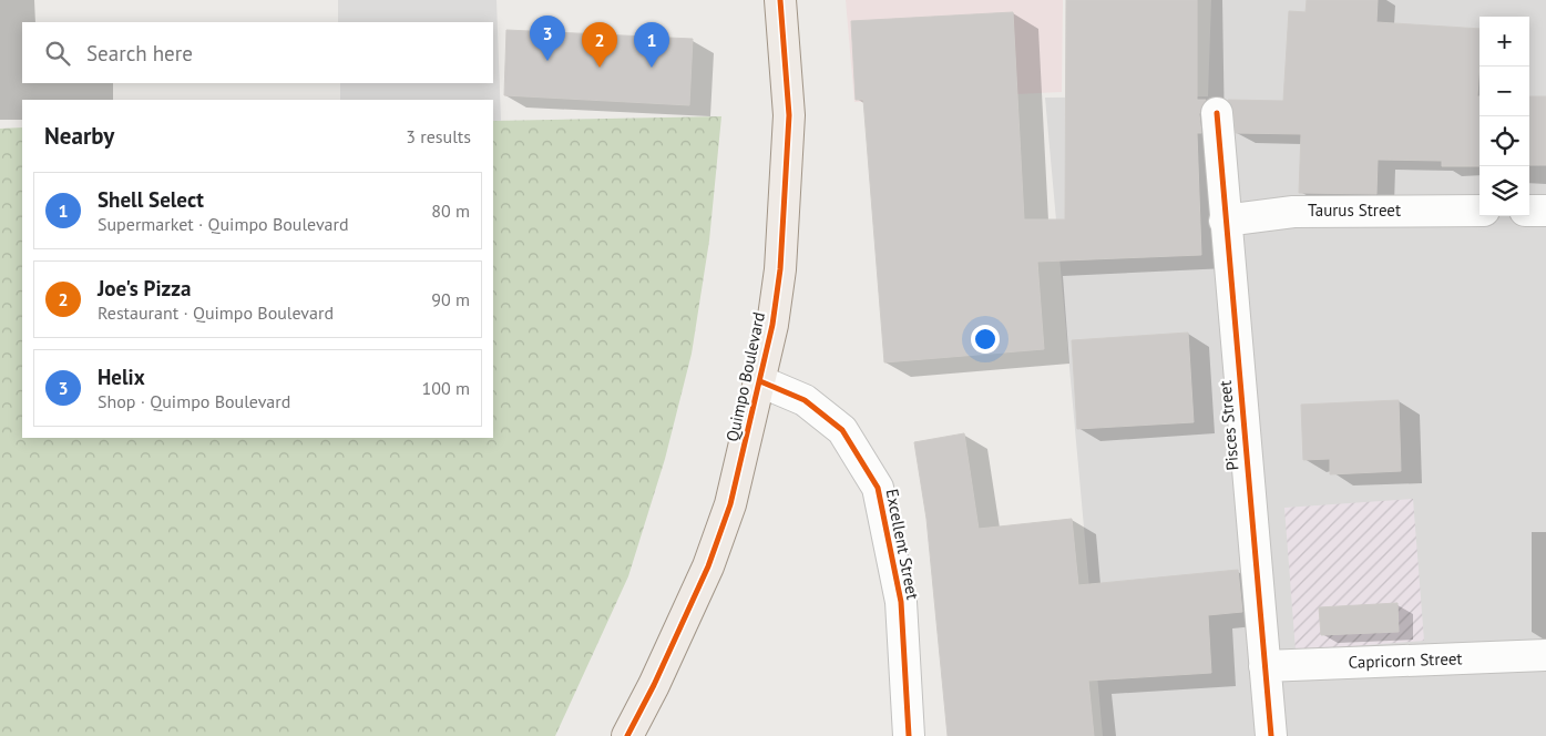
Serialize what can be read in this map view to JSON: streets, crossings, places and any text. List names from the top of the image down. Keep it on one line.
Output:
{"streets":{"main road":["Quimpo Boulevard"],"street":["Taurus Street","Pisces Street","Excellent Street","Capricorn Street"]},"crossings":[["Taurus Street","Pisces Street"],["Quimpo Boulevard","Excellent Street"],["Pisces Street","Capricorn Street"]],"page":{"pins":["3","1","2"],"map_buttons":["+","−"],"search":"Search here","heading":["Nearby","3 results"],"list":[{"mark":"1","name":"Shell Select","note":"Supermarket · Quimpo Boulevard","value":"80 m"},{"mark":"2","name":"Joe's Pizza","note":"Restaurant · Quimpo Boulevard","value":"90 m"},{"mark":"3","name":"Helix","note":"Shop · Quimpo Boulevard","value":"100 m"}]}}
